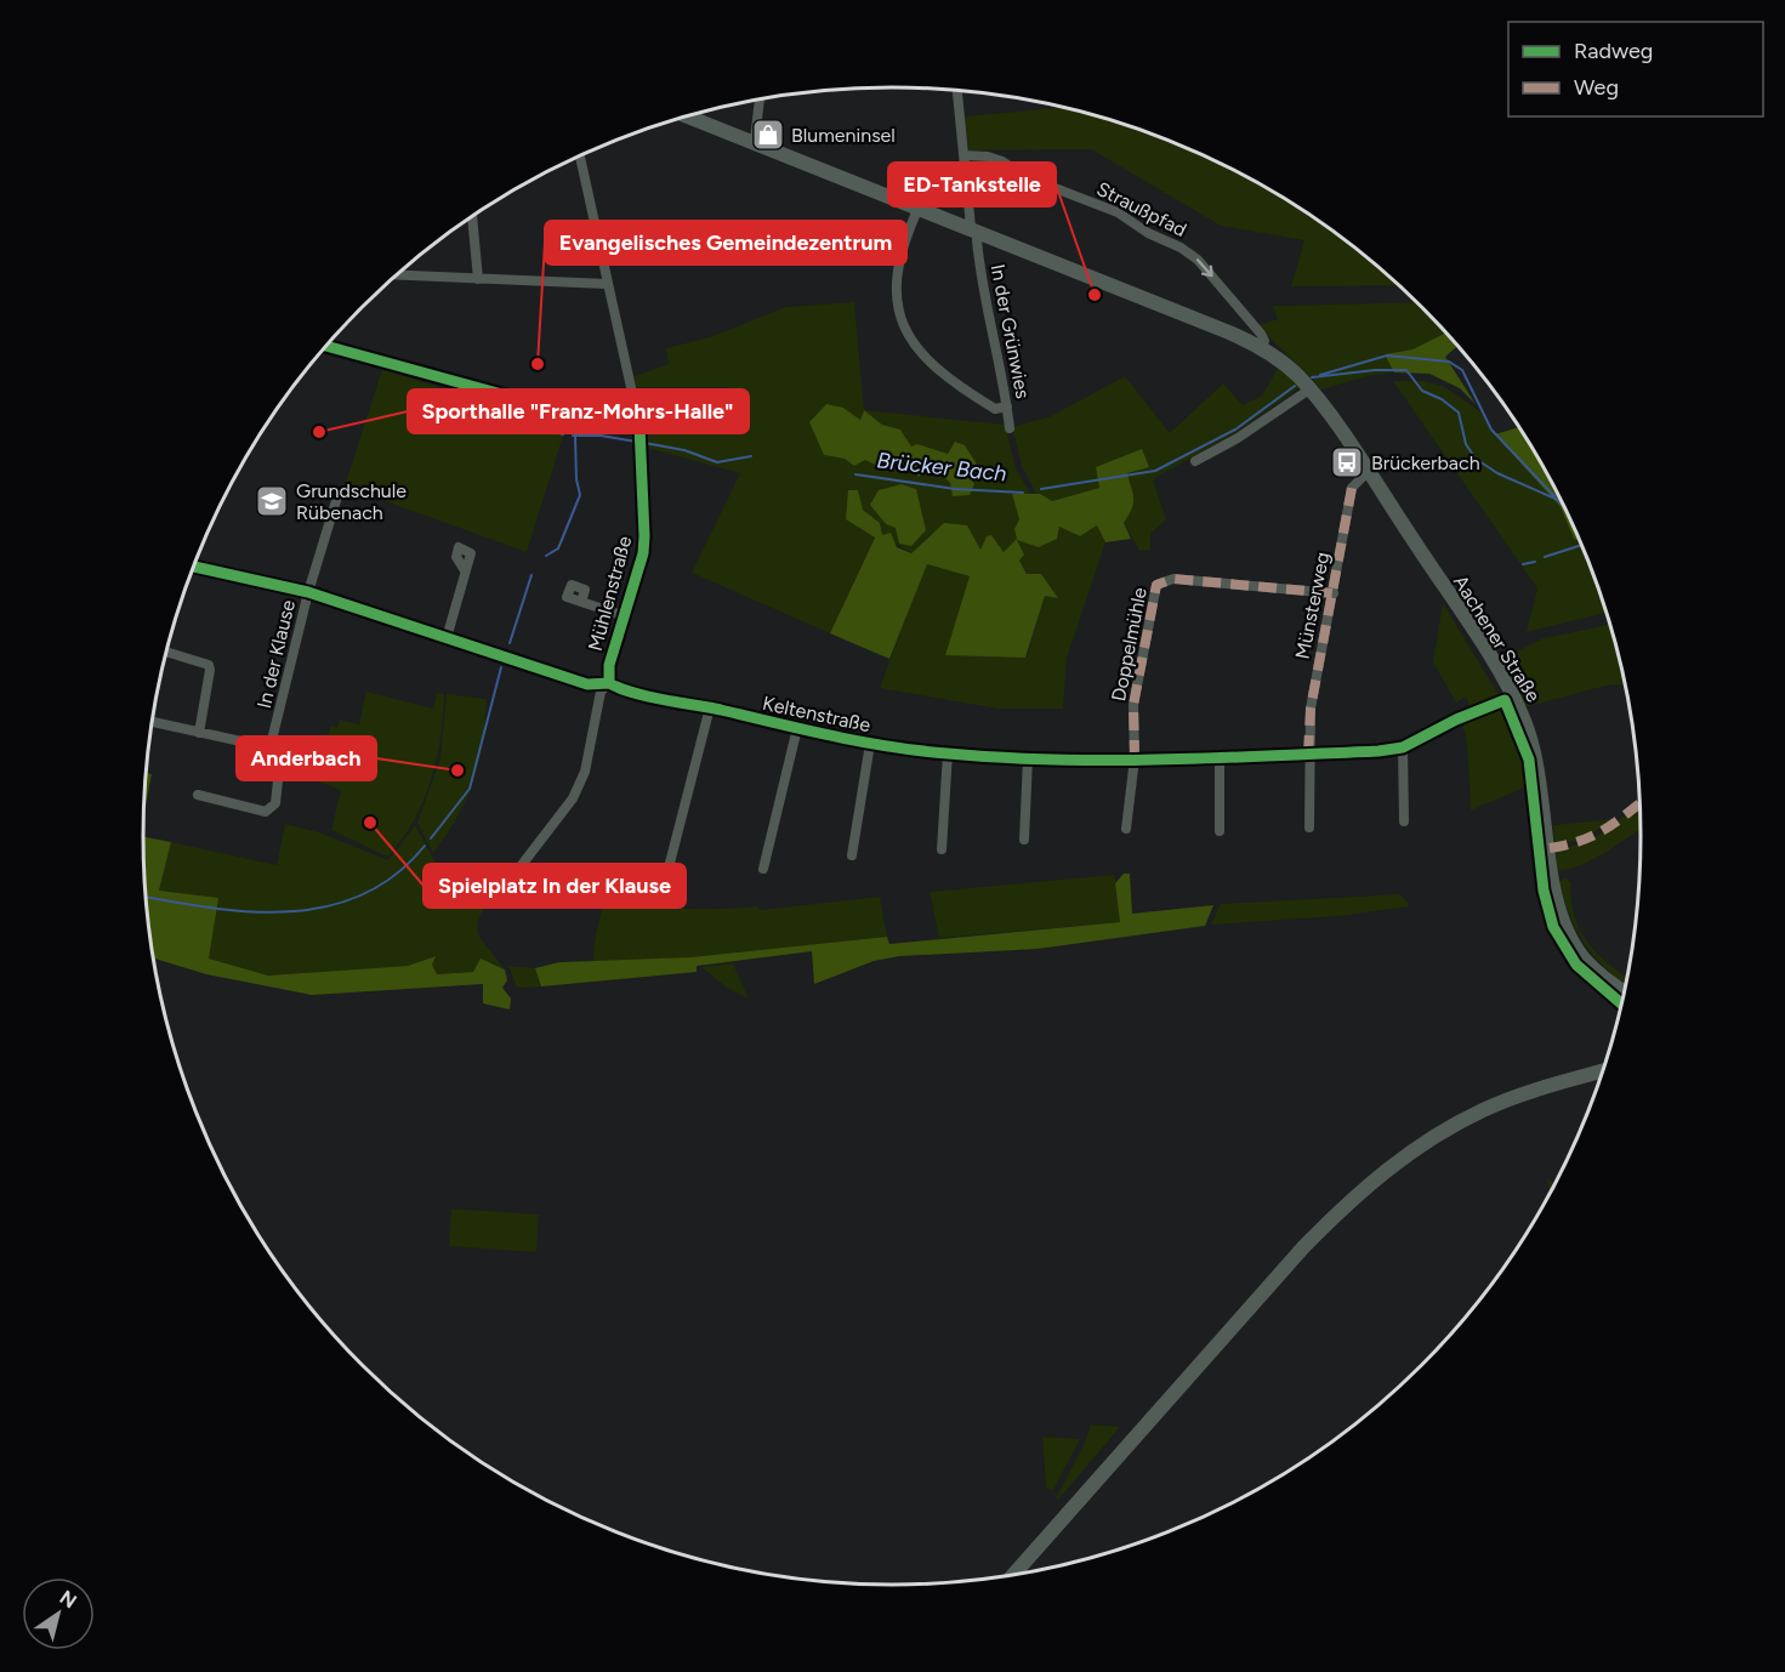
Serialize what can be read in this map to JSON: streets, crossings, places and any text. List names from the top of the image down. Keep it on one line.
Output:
{"streets":{"main road":["Aachener Straße"],"street":["Straußpfad","In der Grünwies","Mühlenstraße","Münsterweg","Doppelmühle","In der Klause","Keltenstraße"]},"crossings":[["Straußpfad","In der Grünwies"],["Straußpfad","Aachener Straße"],["In der Grünwies","Aachener Straße"],["Mühlenstraße","Keltenstraße"],["Münsterweg","Aachener Straße"],["Münsterweg","Doppelmühle"],["Münsterweg","Keltenstraße"],["Doppelmühle","Keltenstraße"],["In der Klause","Keltenstraße"]],"one_way":["Straußpfad"],"water":["Brücker Bach"],"places":{"shop":["Blumeninsel"],"other":["ED-Tankstelle","Evangelisches Gemeindezentrum","Sporthalle \"Franz-Mohrs-Halle\"","Anderbach","Spielplatz In der Klause"],"bus stop":["Brückerbach"],"school or university":["Grundschule Rübenach"]},"legend":["Radweg","Weg"],"north":"top right"}
